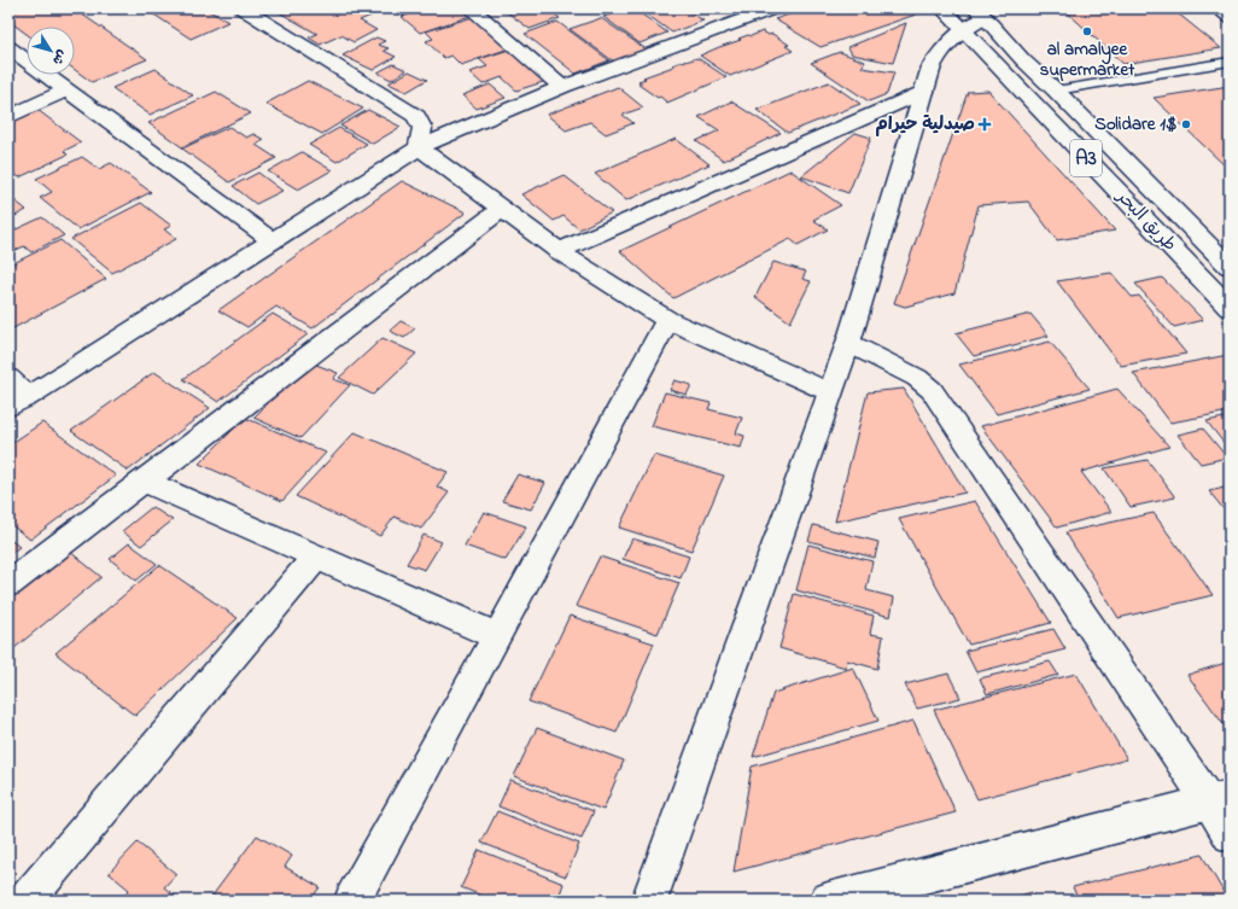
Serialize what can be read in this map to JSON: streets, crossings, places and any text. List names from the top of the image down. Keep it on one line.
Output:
{"streets":{"main road":["A3","طريق البحر"]},"places":{"other":["al amalyee supermarket","Solidare 1$"],"health":["صيدلية حيرام"]},"north":"bottom right"}
